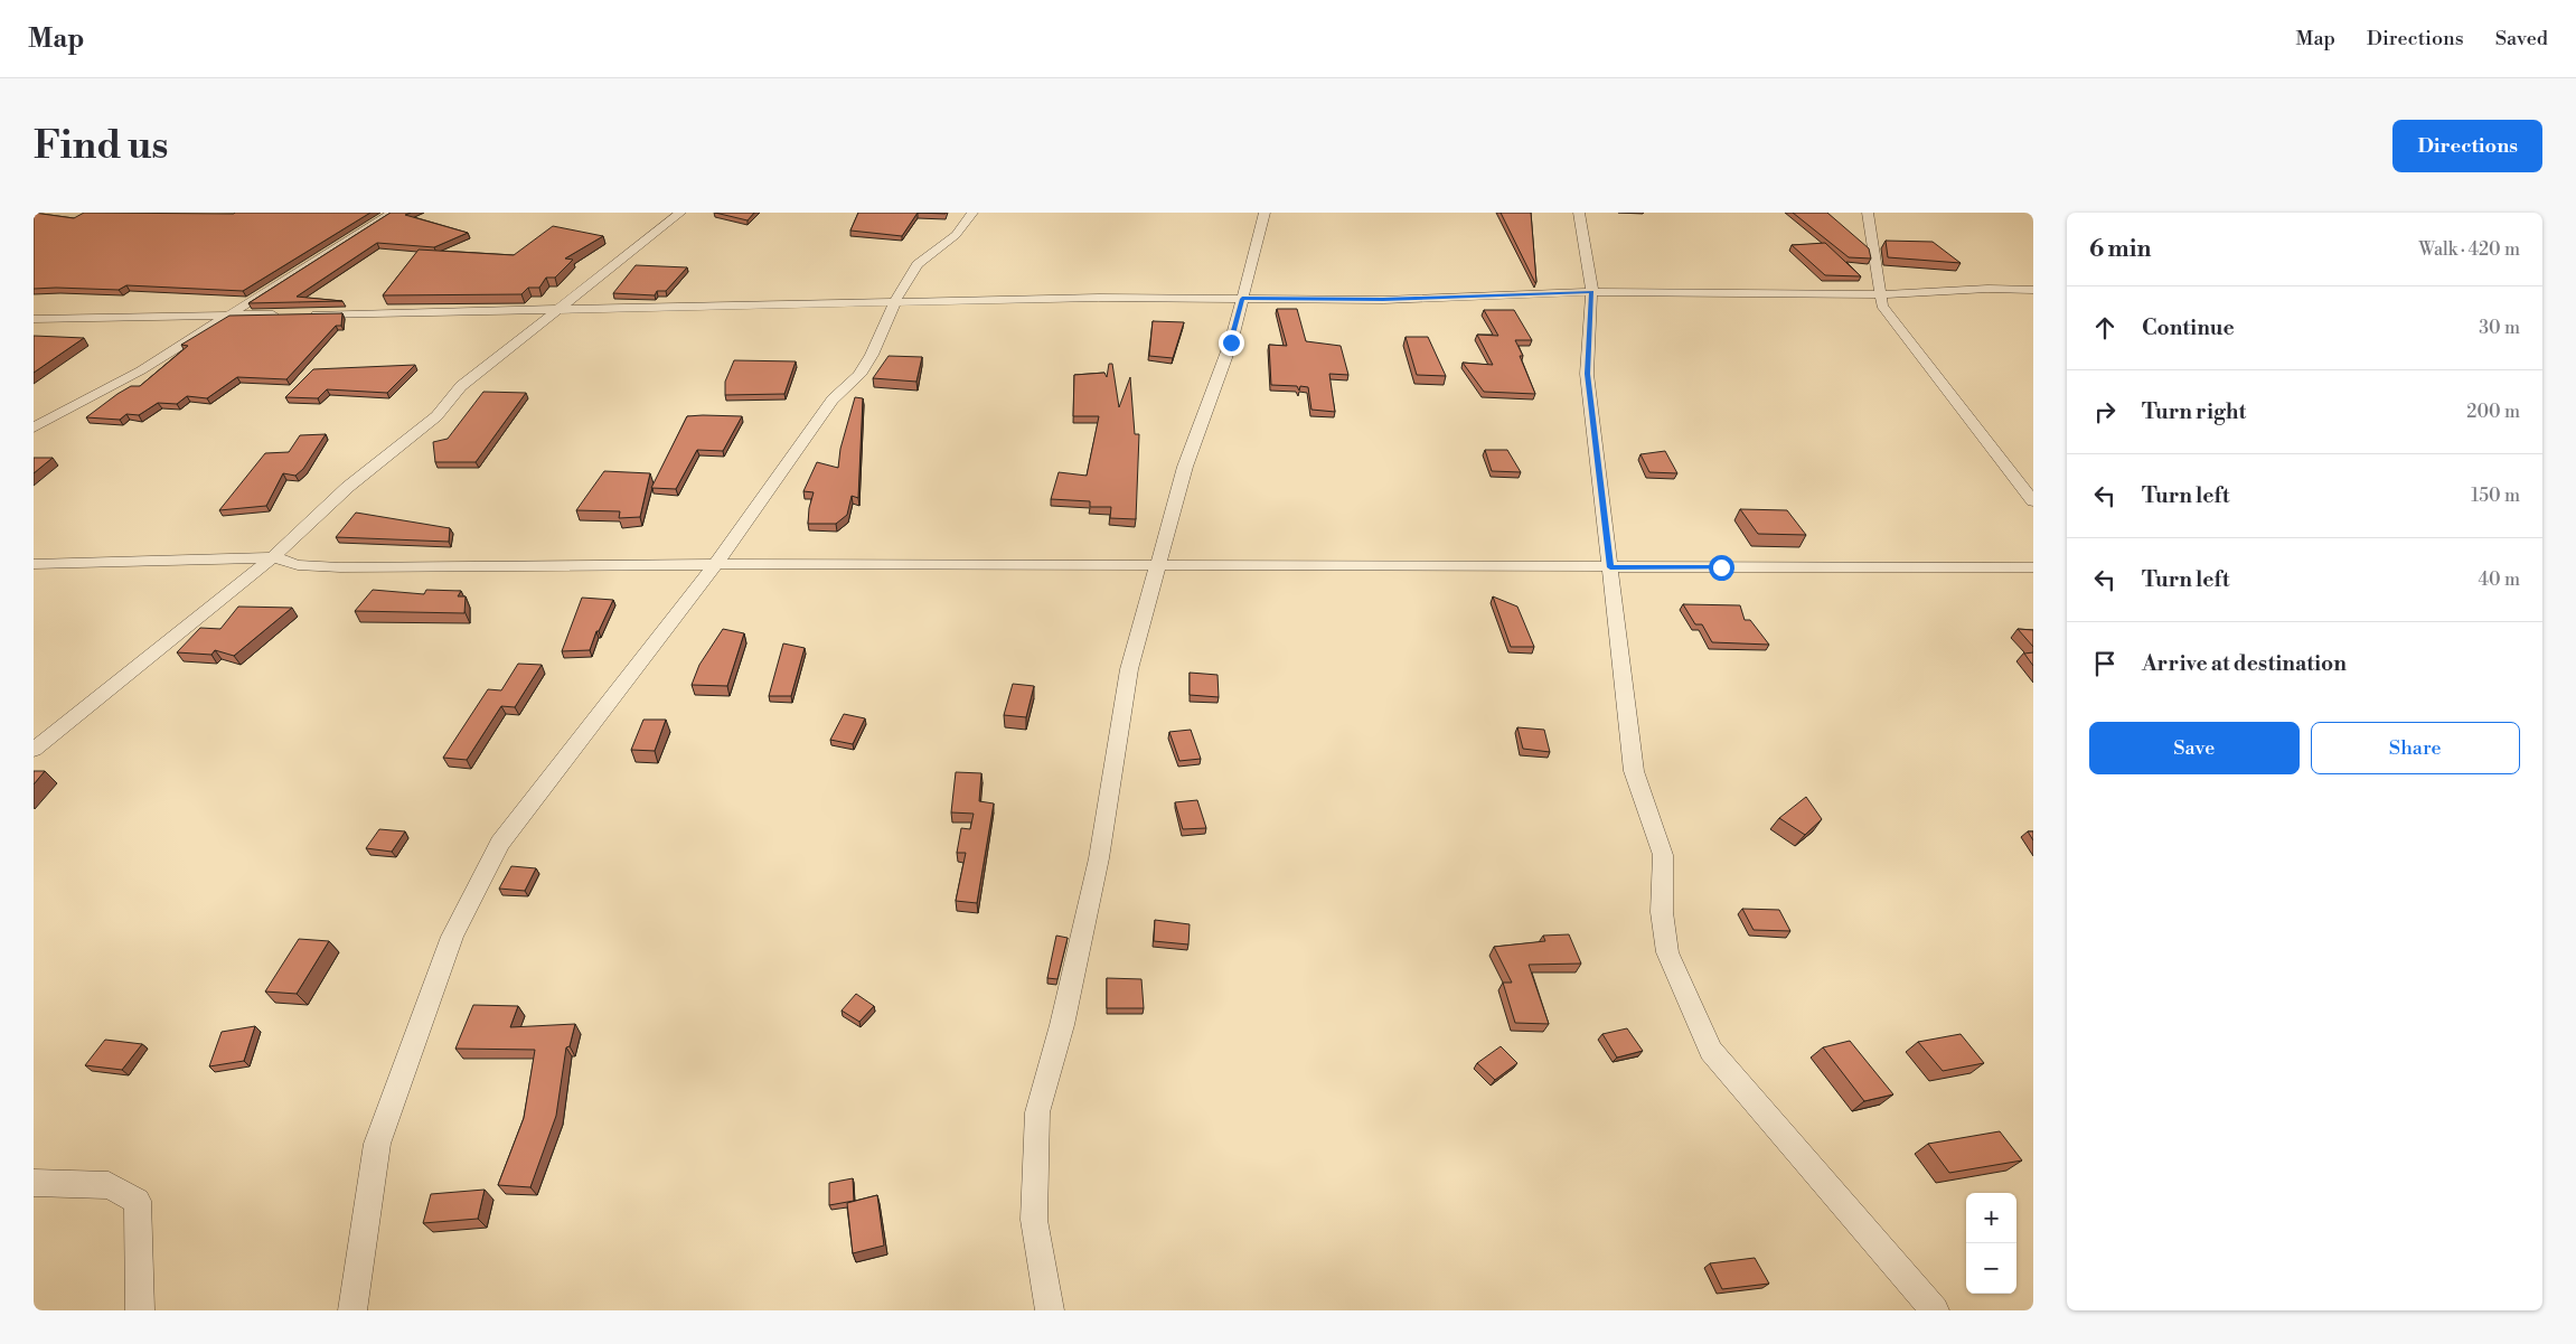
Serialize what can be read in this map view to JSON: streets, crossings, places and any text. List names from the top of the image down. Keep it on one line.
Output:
{"page":{"header":"Map","nav":["Map","Directions","Saved"],"buttons":["Directions",["Save","Share"]],"title":"Find us","heading":["6 min","Walk · 420 m"],"list":[["Continue","30 m"],["Turn right","200 m"],["Turn left","150 m"],["Turn left","40 m"],"Arrive at destination"],"map_buttons":["+","−"]}}
